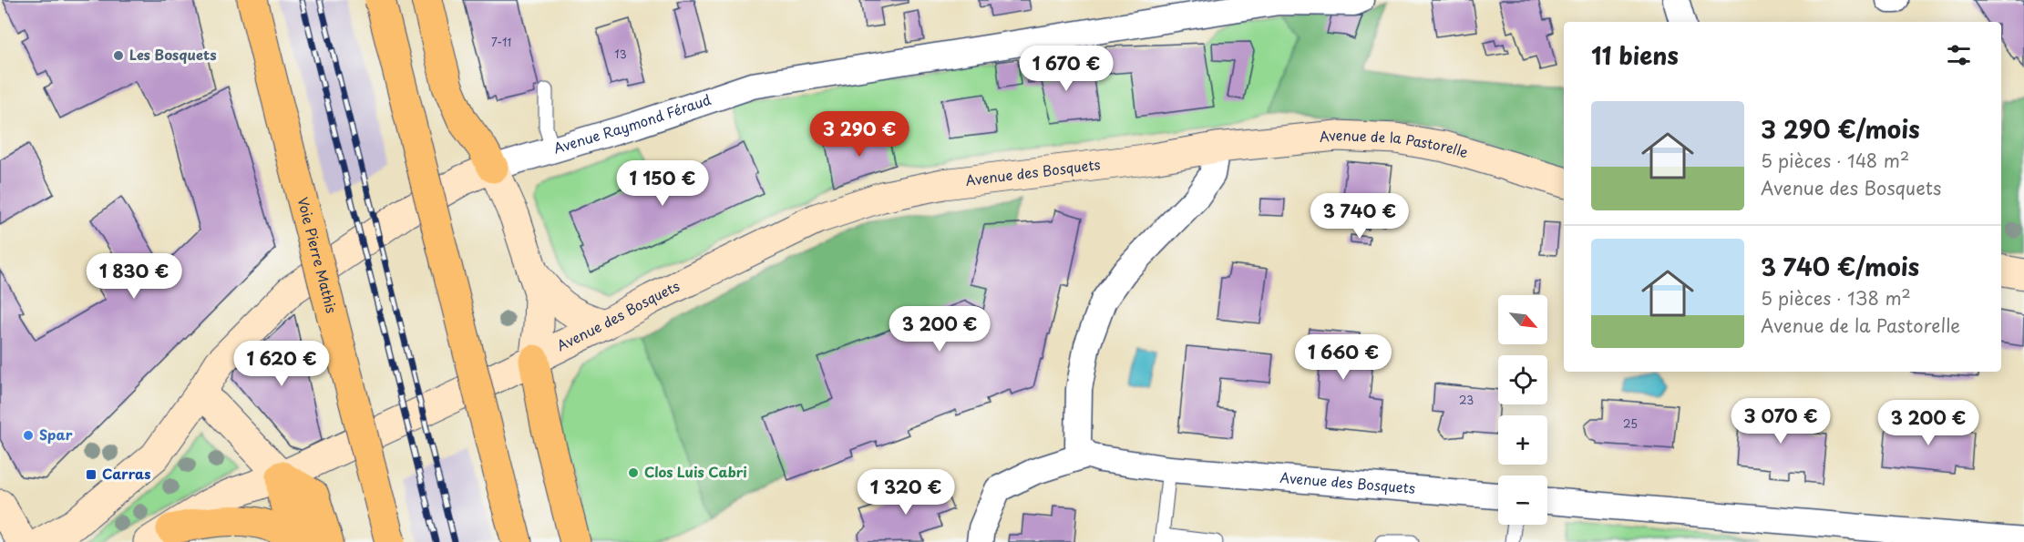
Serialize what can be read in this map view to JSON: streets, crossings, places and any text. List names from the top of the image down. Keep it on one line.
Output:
{"streets":{"highway":["Voie Pierre Mathis"],"main road":["Avenue Raymond Féraud","Avenue de la Pastorelle","Avenue des Bosquets"]},"crossings":[["Avenue de la Pastorelle","Avenue des Bosquets"]],"places":{"other":["Les Bosquets","Spar","Clos Luis Cabri"],"transit":["Carras"]},"house_numbers":["7-11","13","23","25"],"north":"bottom right","page":{"heading":"11 biens","price":["1 670 €","3 290 €","1 150 €","3 740 €","1 830 €","3 200 €","1 660 €","1 620 €","3 070 €","3 200 €","1 320 €"],"list":[{"name":"3 290 €/mois","note":"5 pièces · 148 m² · Avenue des Bosquets"},{"name":"3 740 €/mois","note":"5 pièces · 138 m² · Avenue de la Pastorelle"}],"map_buttons":["+","−"]}}
